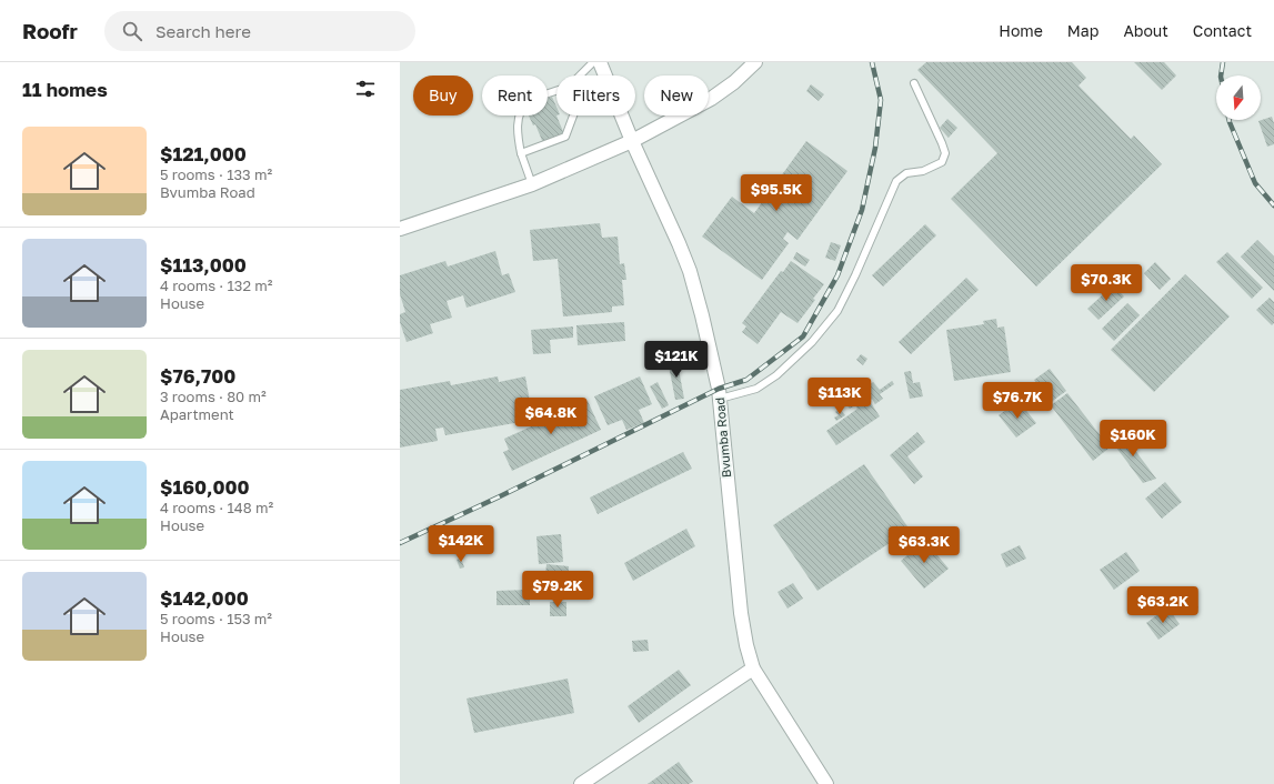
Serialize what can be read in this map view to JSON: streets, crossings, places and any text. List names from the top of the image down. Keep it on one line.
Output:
{"streets":{"street":["Bvumba Road"]},"north":"bottom","page":{"header":"Roofr","search":"Search here","nav":["Home","Map","About","Contact"],"heading":"11 homes","chip":["Buy","Rent","Filters","New"],"list":[{"name":"$121,000","note":"5 rooms · 133 m² · Bvumba Road"},{"name":"$113,000","note":"4 rooms · 132 m² · House"},{"name":"$76,700","note":"3 rooms · 80 m² · Apartment"},{"name":"$160,000","note":"4 rooms · 148 m² · House"},{"name":"$142,000","note":"5 rooms · 153 m² · House"}],"price":["$95.5K","$70.3K","$121K","$113K","$76.7K","$64.8K","$160K","$142K","$63.3K","$79.2K","$63.2K"]}}
